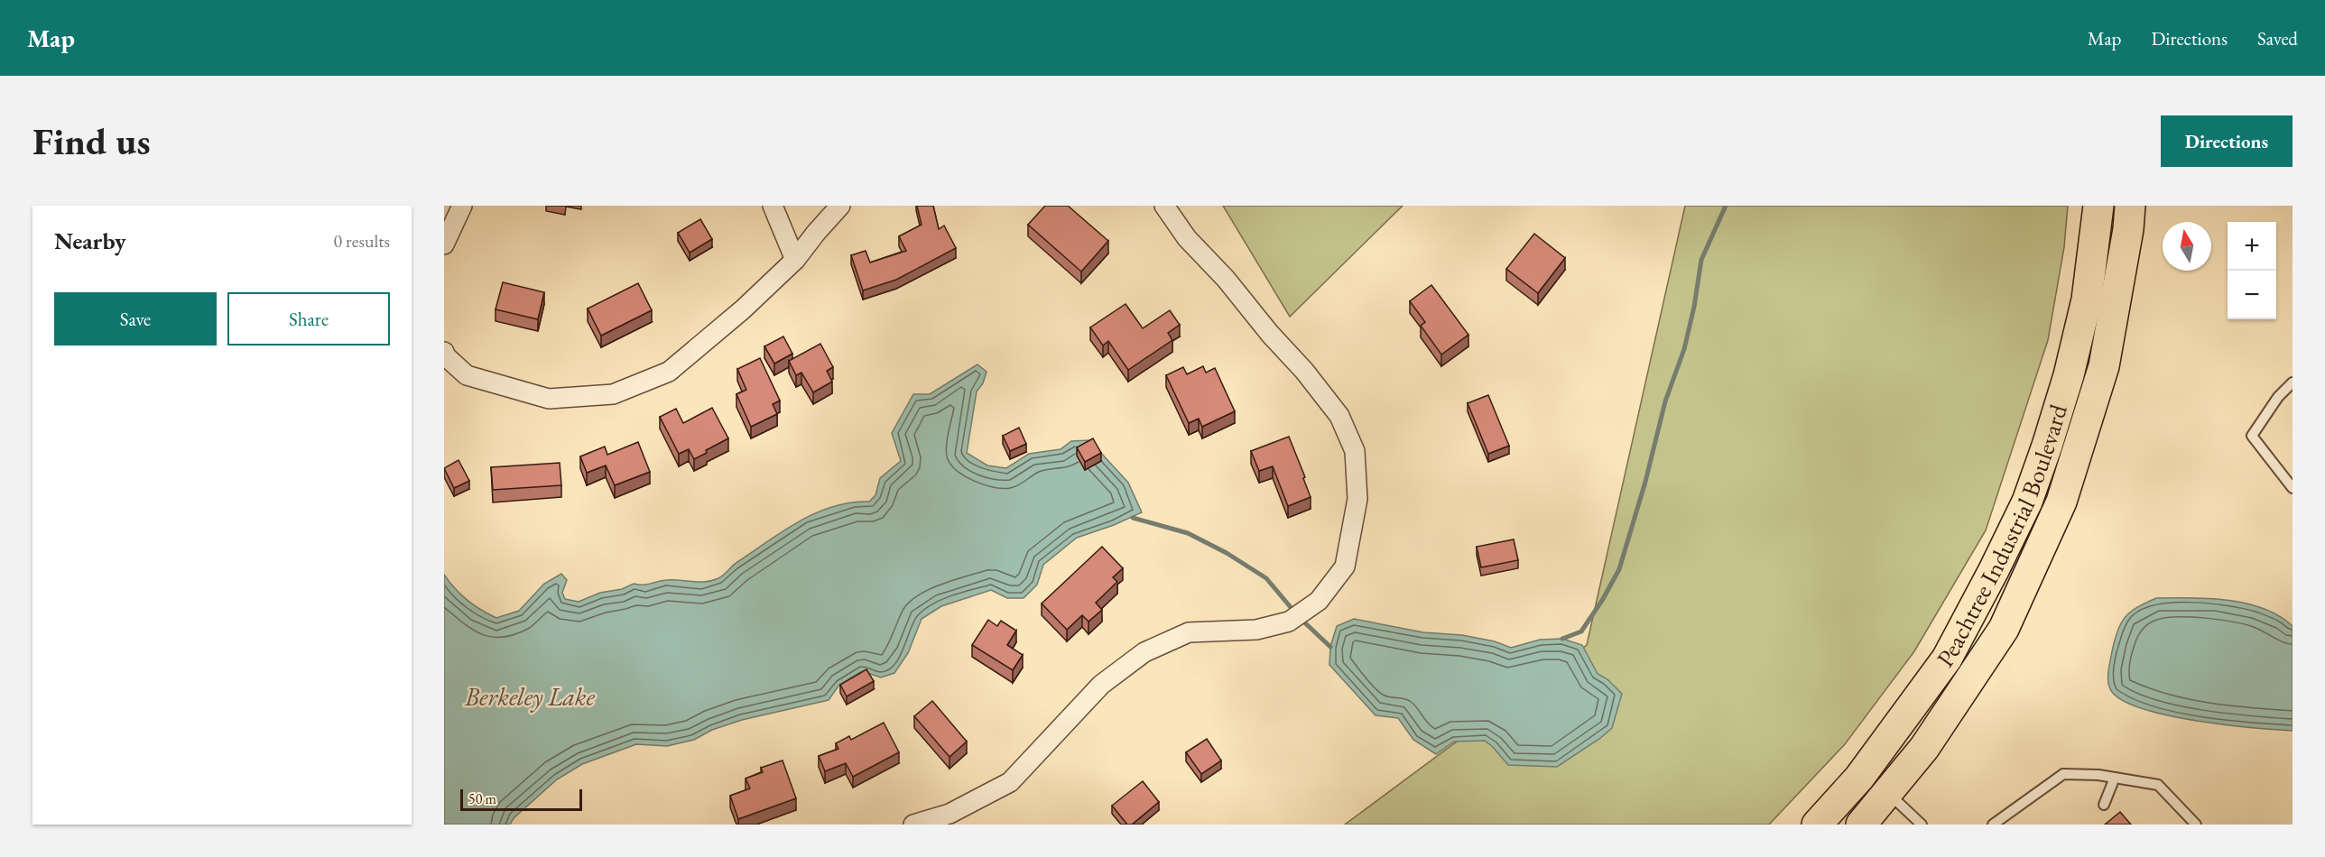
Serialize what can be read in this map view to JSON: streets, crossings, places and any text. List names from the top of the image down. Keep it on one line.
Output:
{"streets":{"highway":["Peachtree Industrial Boulevard"]},"water":["Berkeley Lake"],"scale_bar":"50 m","north":"top","page":{"header":"Map","nav":["Map","Directions","Saved"],"buttons":["Directions",["Save","Share"]],"title":"Find us","heading":["Nearby","0 results"],"map_buttons":["+","−"],"scale":"50 m"}}
